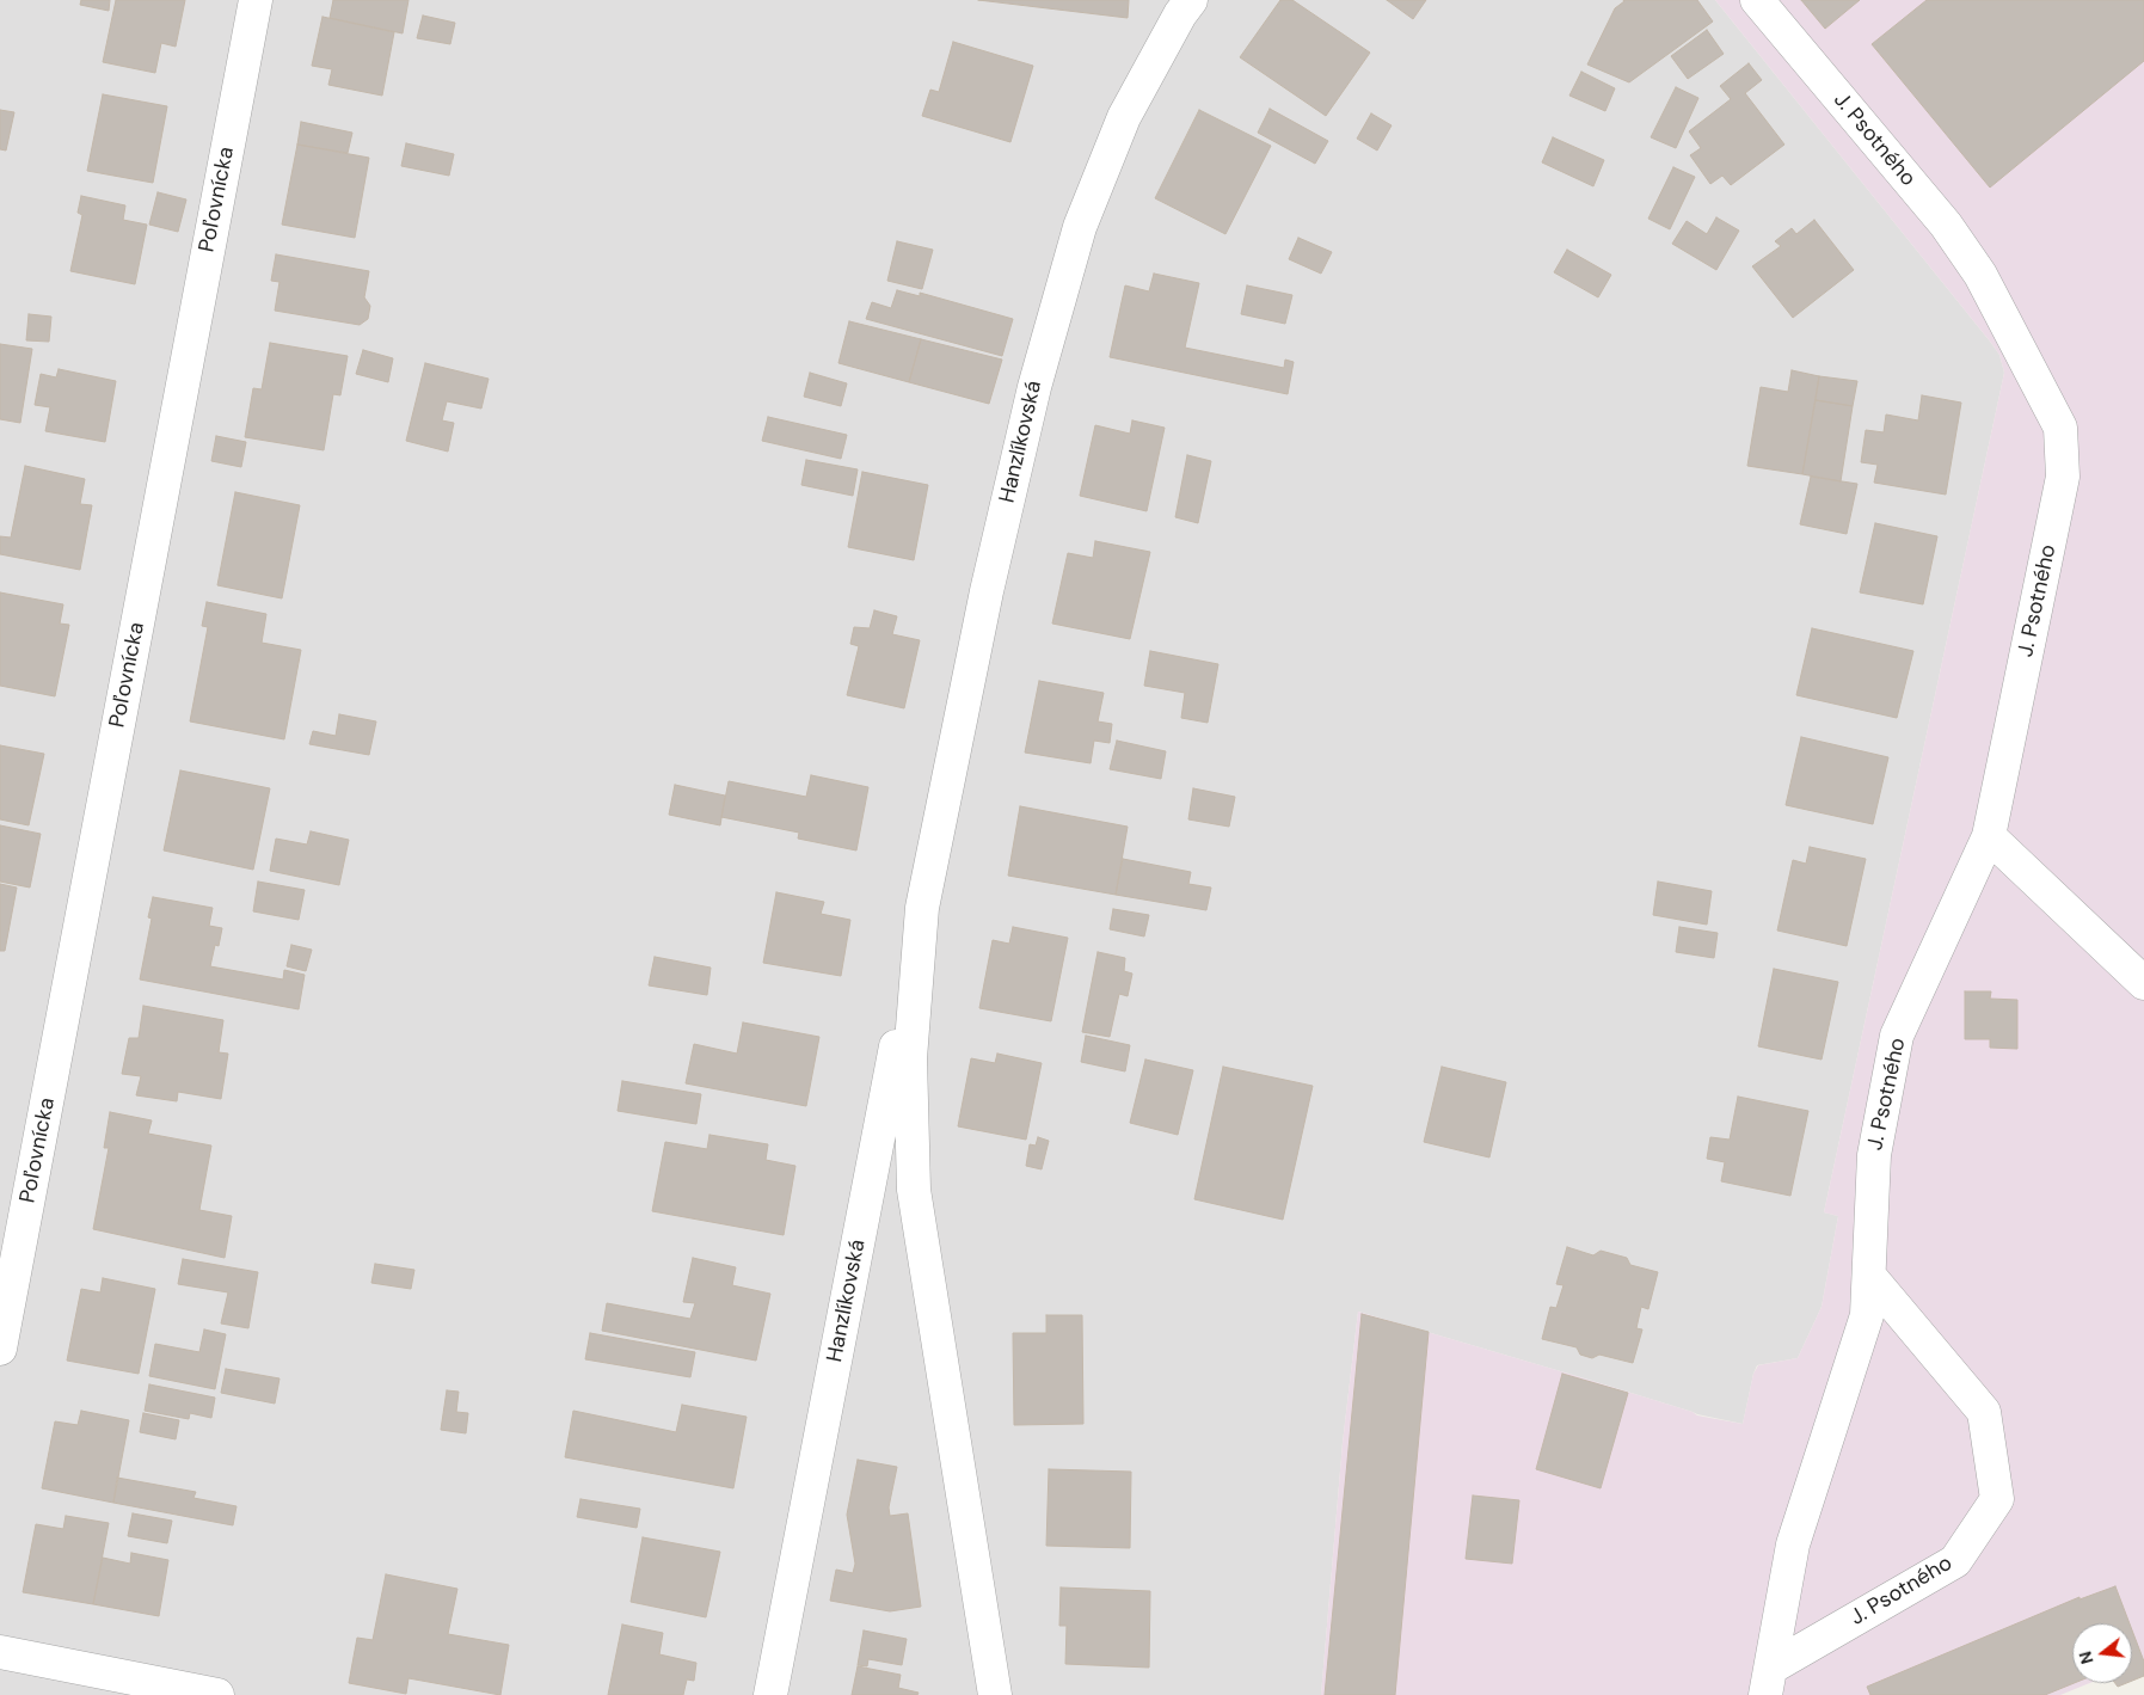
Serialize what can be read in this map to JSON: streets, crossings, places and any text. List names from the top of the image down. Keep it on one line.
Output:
{"streets":{"street":["J. Psotného","Poľovnícka","Hanzlíkovská"]},"north":"left"}
